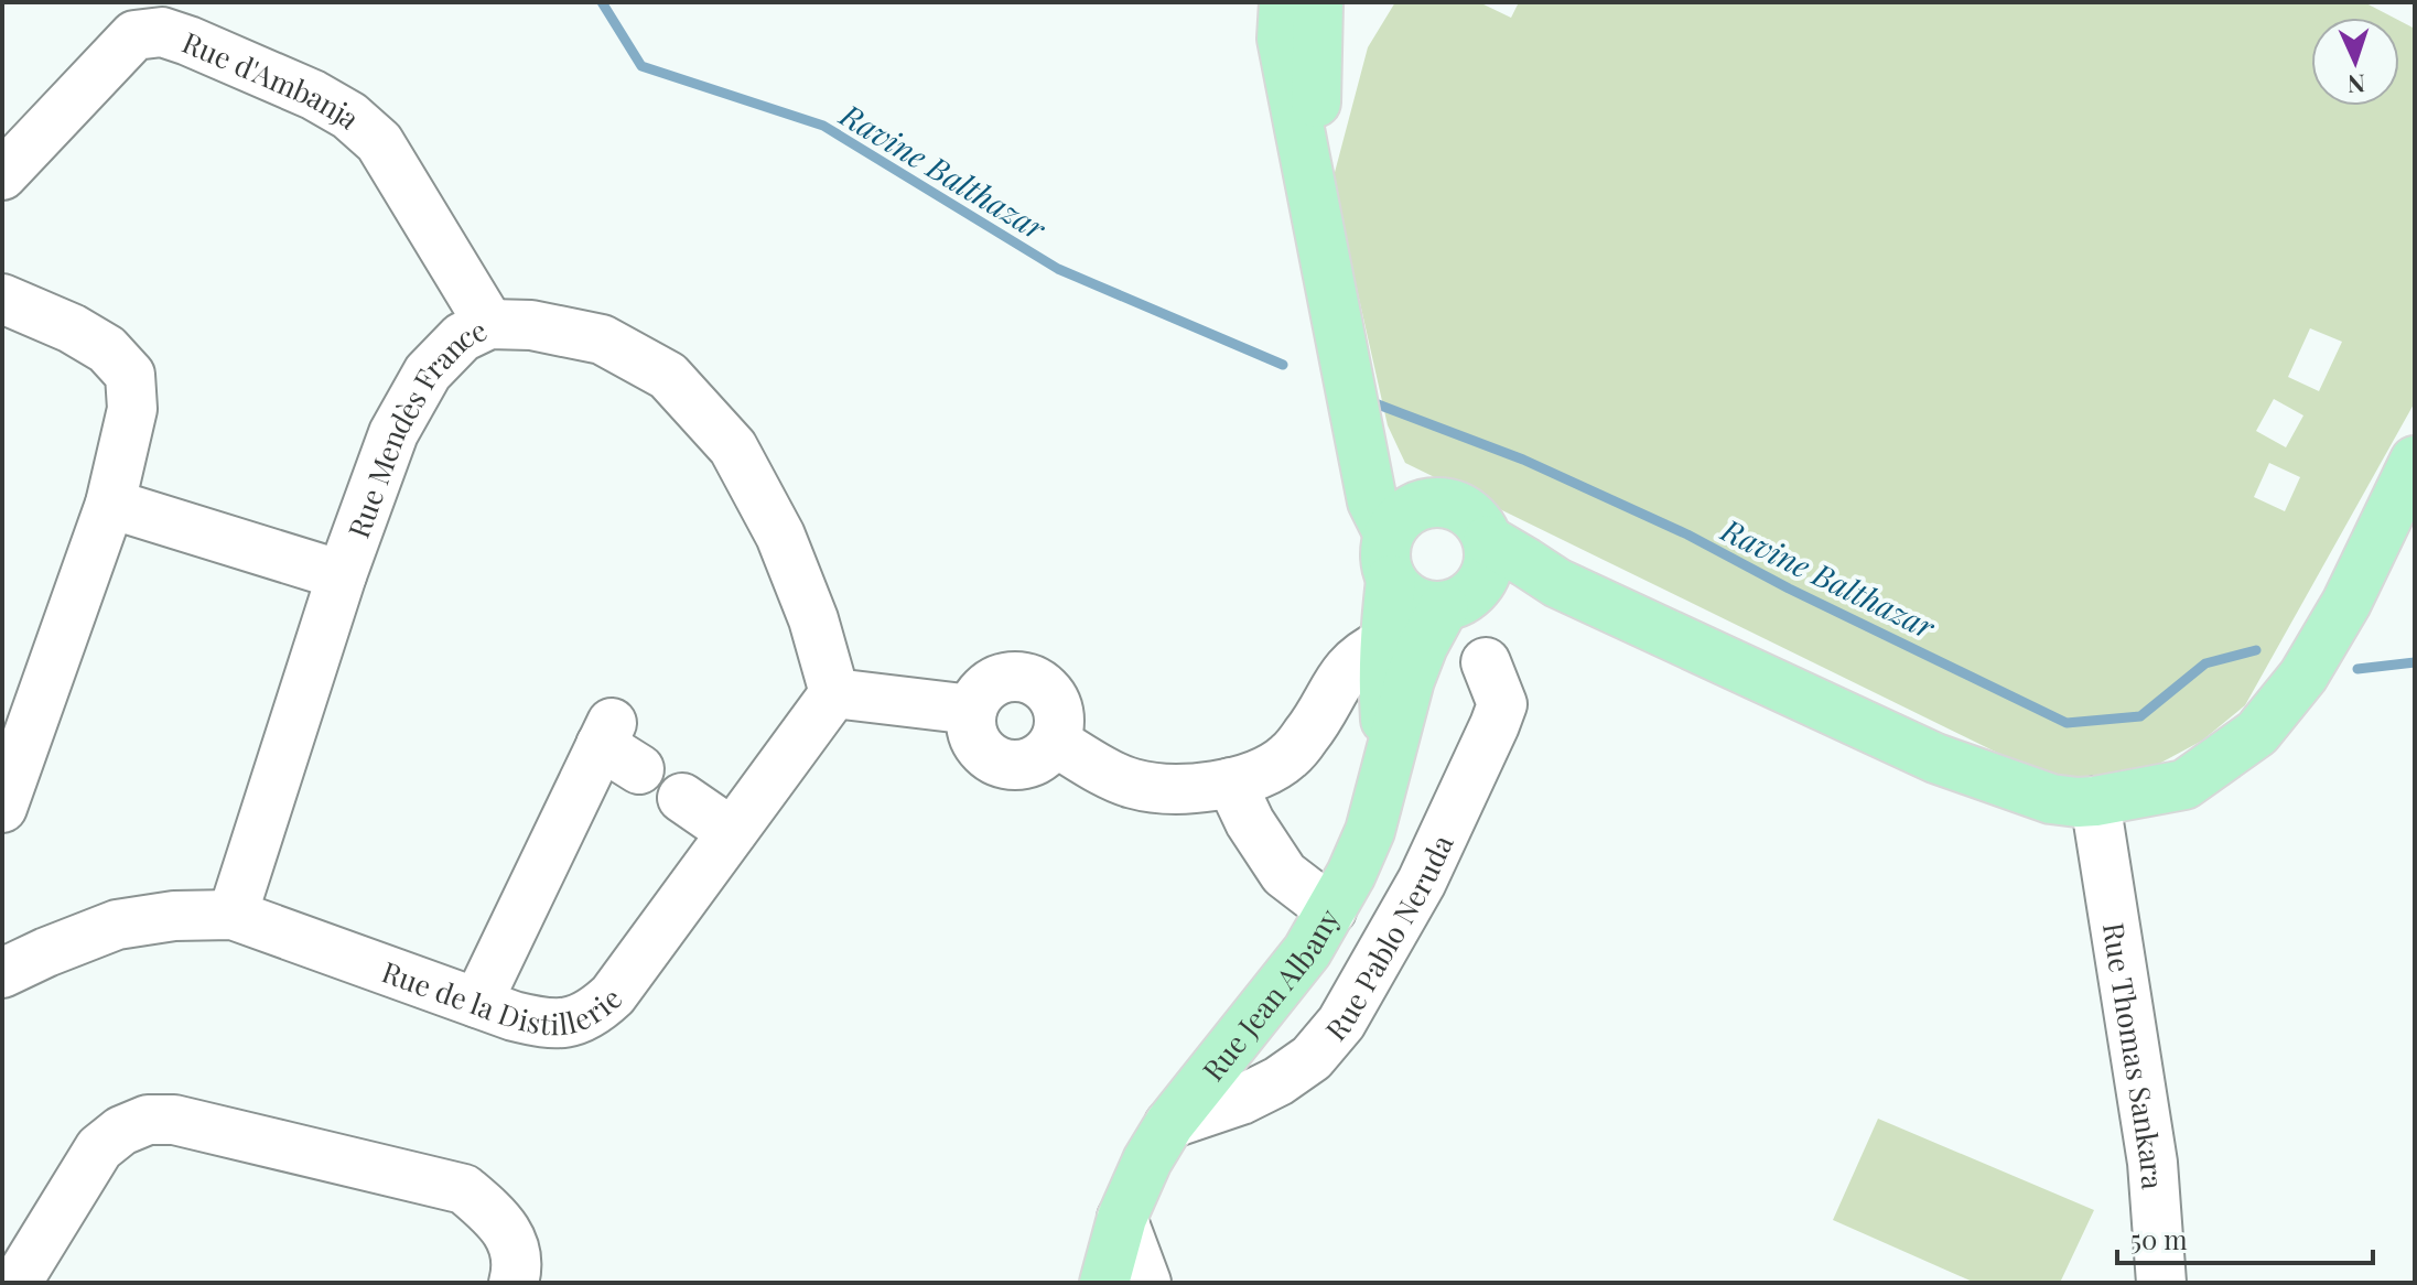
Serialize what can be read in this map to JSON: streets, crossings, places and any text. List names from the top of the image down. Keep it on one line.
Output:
{"streets":{"main road":["Rue Jean Albany"],"street":["Rue d'Ambanja","Rue Mendès France","Rue Pablo Neruda","Rue de la Distillerie","Rue Thomas Sankara"]},"crossings":[["Rue d'Ambanja","Rue Mendès France"],["Rue Mendès France","Rue de la Distillerie"],["Rue Pablo Neruda","Rue Jean Albany"]],"water":["Ravine Balthazar"],"scale_bar":"50 m","north":"bottom"}
